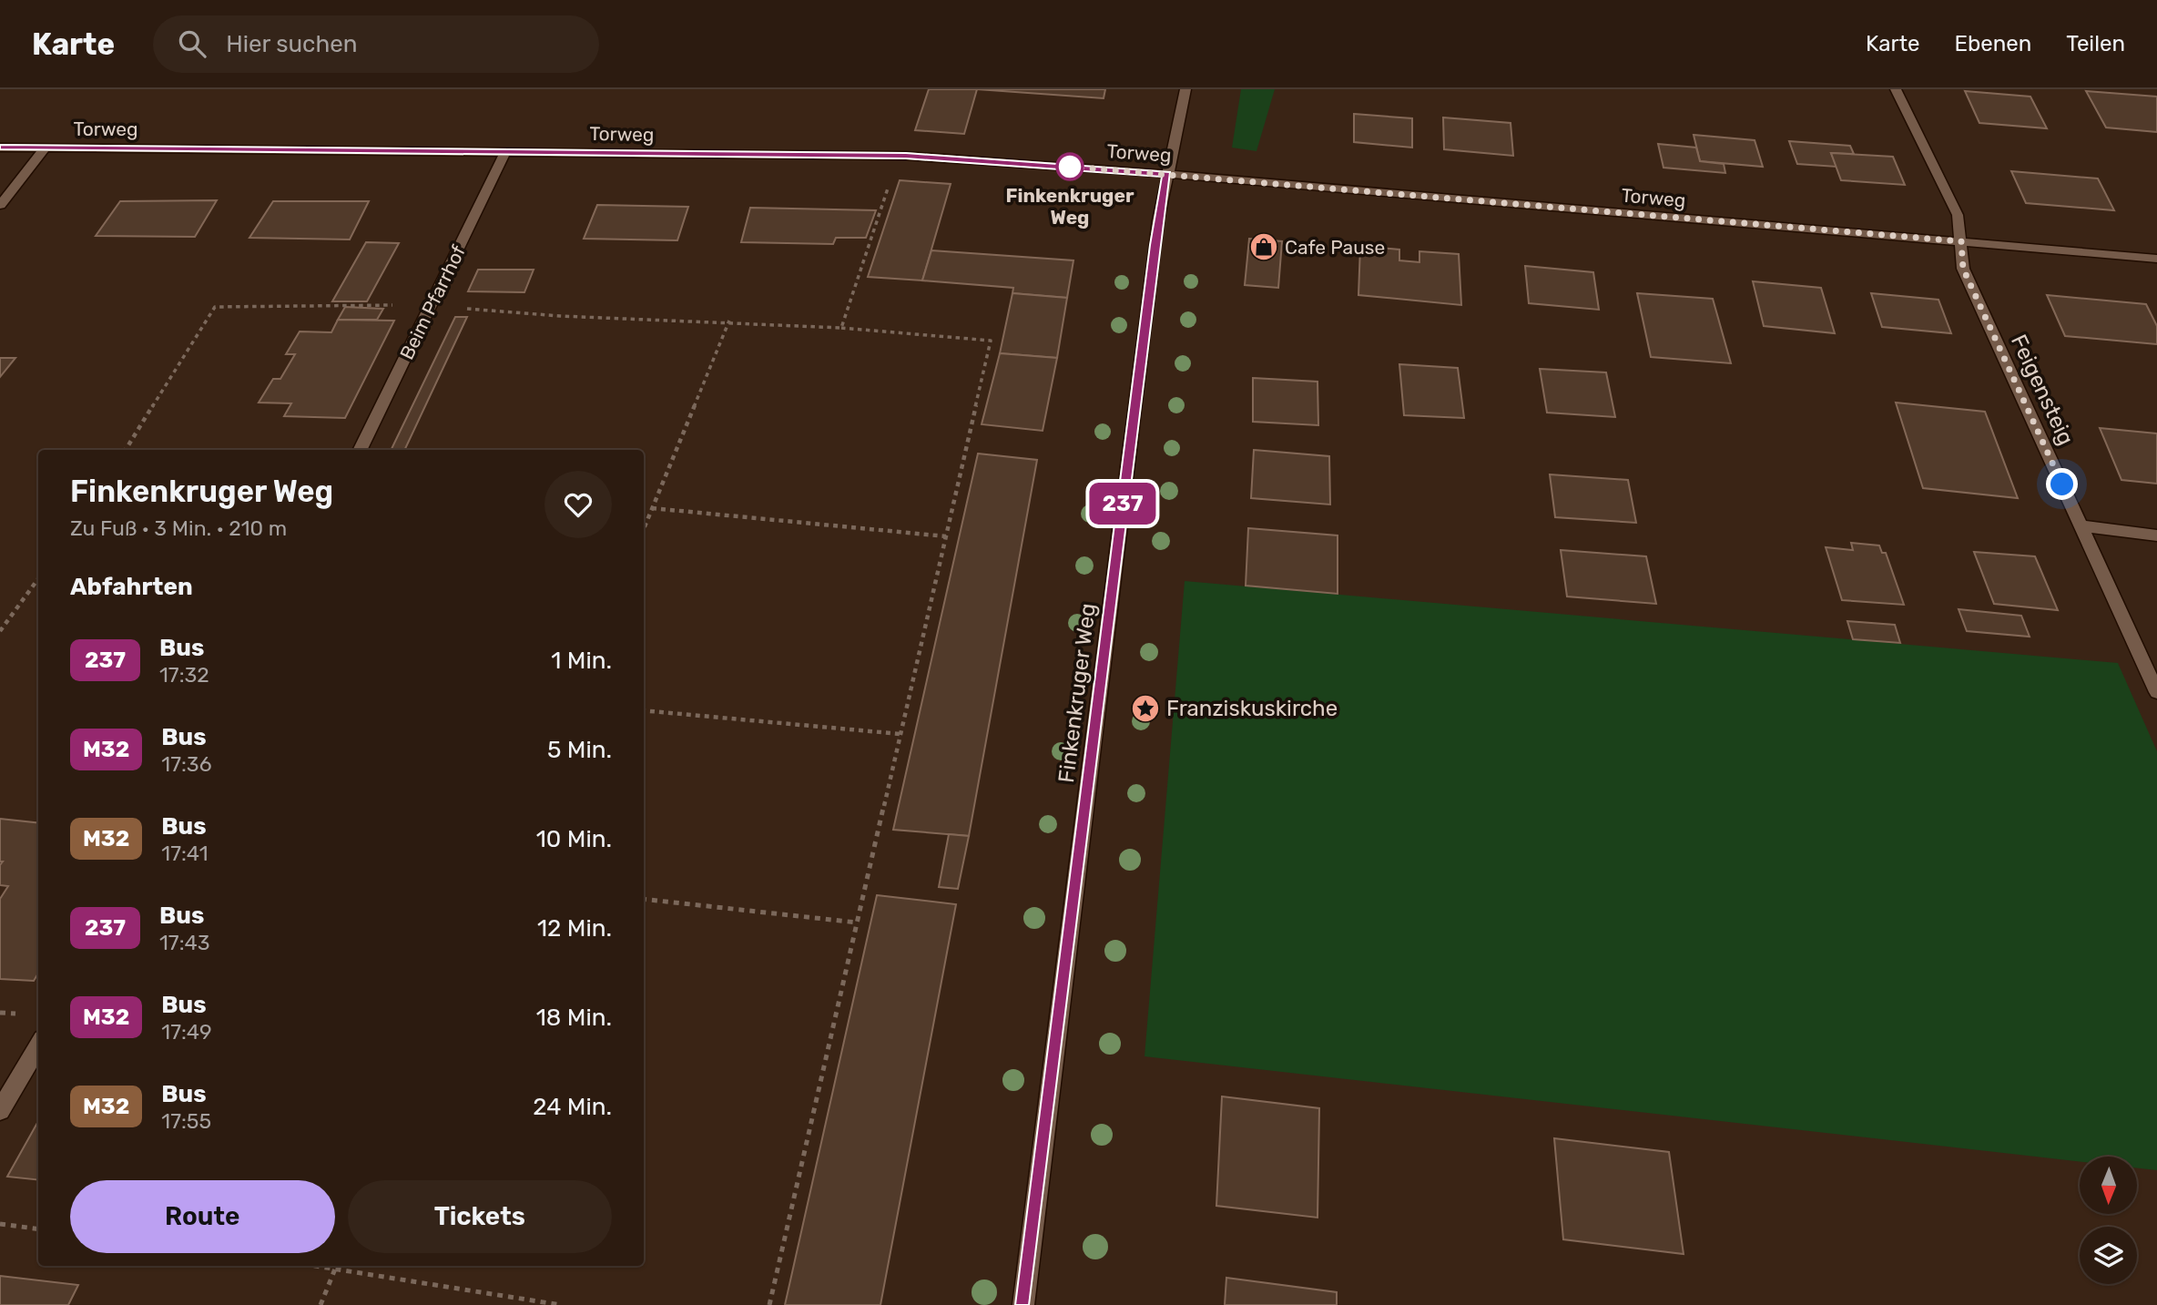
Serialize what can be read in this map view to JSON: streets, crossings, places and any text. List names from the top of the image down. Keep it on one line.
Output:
{"streets":{"street":["Torweg","Beim Pfarrhof","Feigensteig","Finkenkruger Weg"]},"crossings":[["Torweg","Beim Pfarrhof"],["Torweg","Feigensteig"],["Torweg","Finkenkruger Weg"]],"places":{"other":["Finkenkruger Weg"],"shop":["Cafe Pause"],"place":["Franziskuskirche"]},"lines":["bus line 237"],"north":"bottom","page":{"header":"Karte","search":"Hier suchen","nav":["Karte","Ebenen","Teilen"],"on_map":"237","heading":[["Finkenkruger Weg","Zu Fuß · 3 Min. · 210 m"],"Abfahrten"],"list":[{"mark":"237","name":"Bus","note":"17:32","value":"1 Min."},{"mark":"M32","name":"Bus","note":"17:36","value":"5 Min."},{"mark":"M32","name":"Bus","note":"17:41","value":"10 Min."},{"mark":"237","name":"Bus","note":"17:43","value":"12 Min."},{"mark":"M32","name":"Bus","note":"17:49","value":"18 Min."},{"mark":"M32","name":"Bus","note":"17:55","value":"24 Min."}],"buttons":["Route","Tickets"]}}
